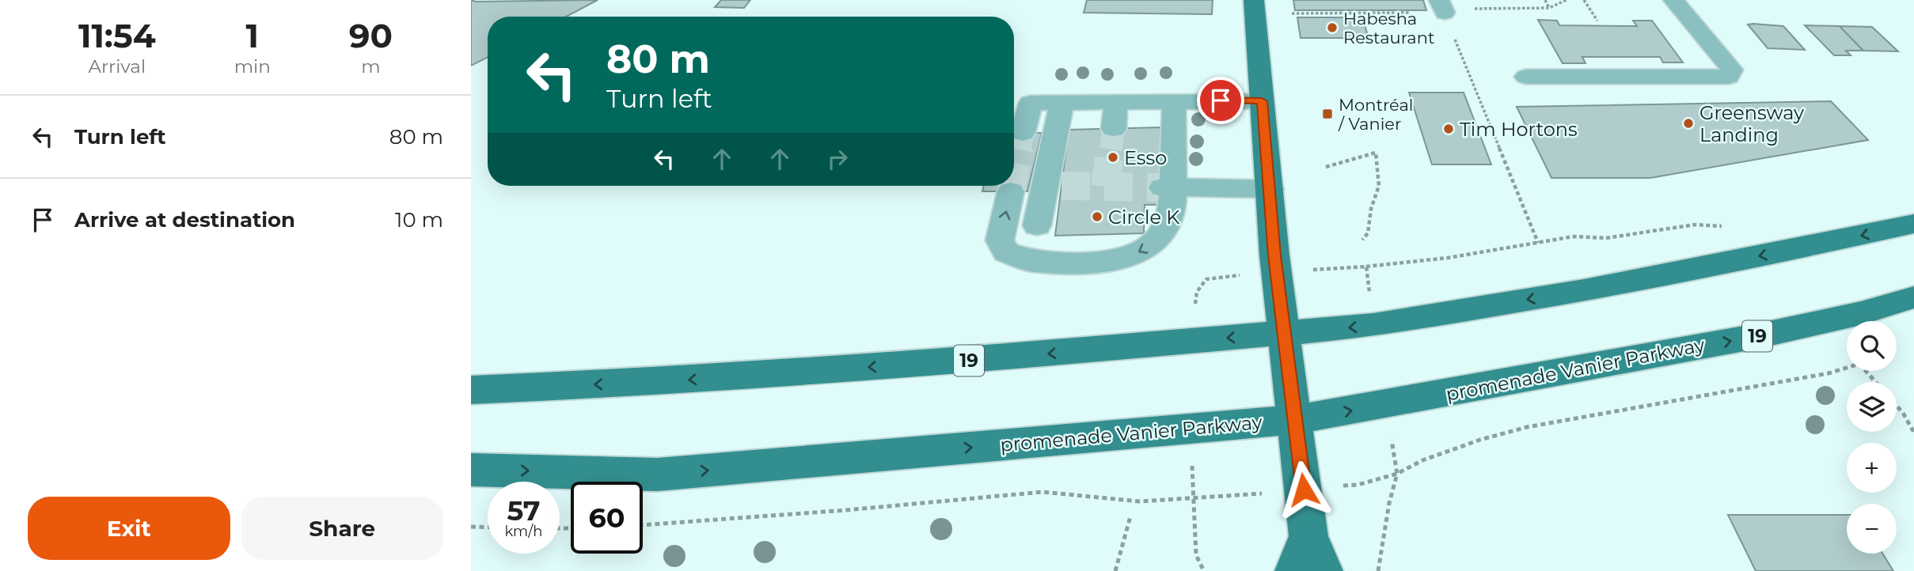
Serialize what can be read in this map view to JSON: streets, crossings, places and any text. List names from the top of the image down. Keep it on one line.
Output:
{"streets":{"main road":["19","promenade Vanier Parkway"]},"places":{"other":["Habesha Restaurant","Greensway Landing","Tim Hortons","Esso","Circle K"],"transit":["Montréal / Vanier"]},"page":{"eta":["11:54","Arrival","1","min","90","m"],"turn":["80 m","Turn left"],"list":[{"name":"Turn left","value":"80 m"},{"name":"Arrive at destination","value":"10 m"}],"map_buttons":["+","−"],"speed":"57 km/h","limit":"60","buttons":["Exit","Share"]}}
